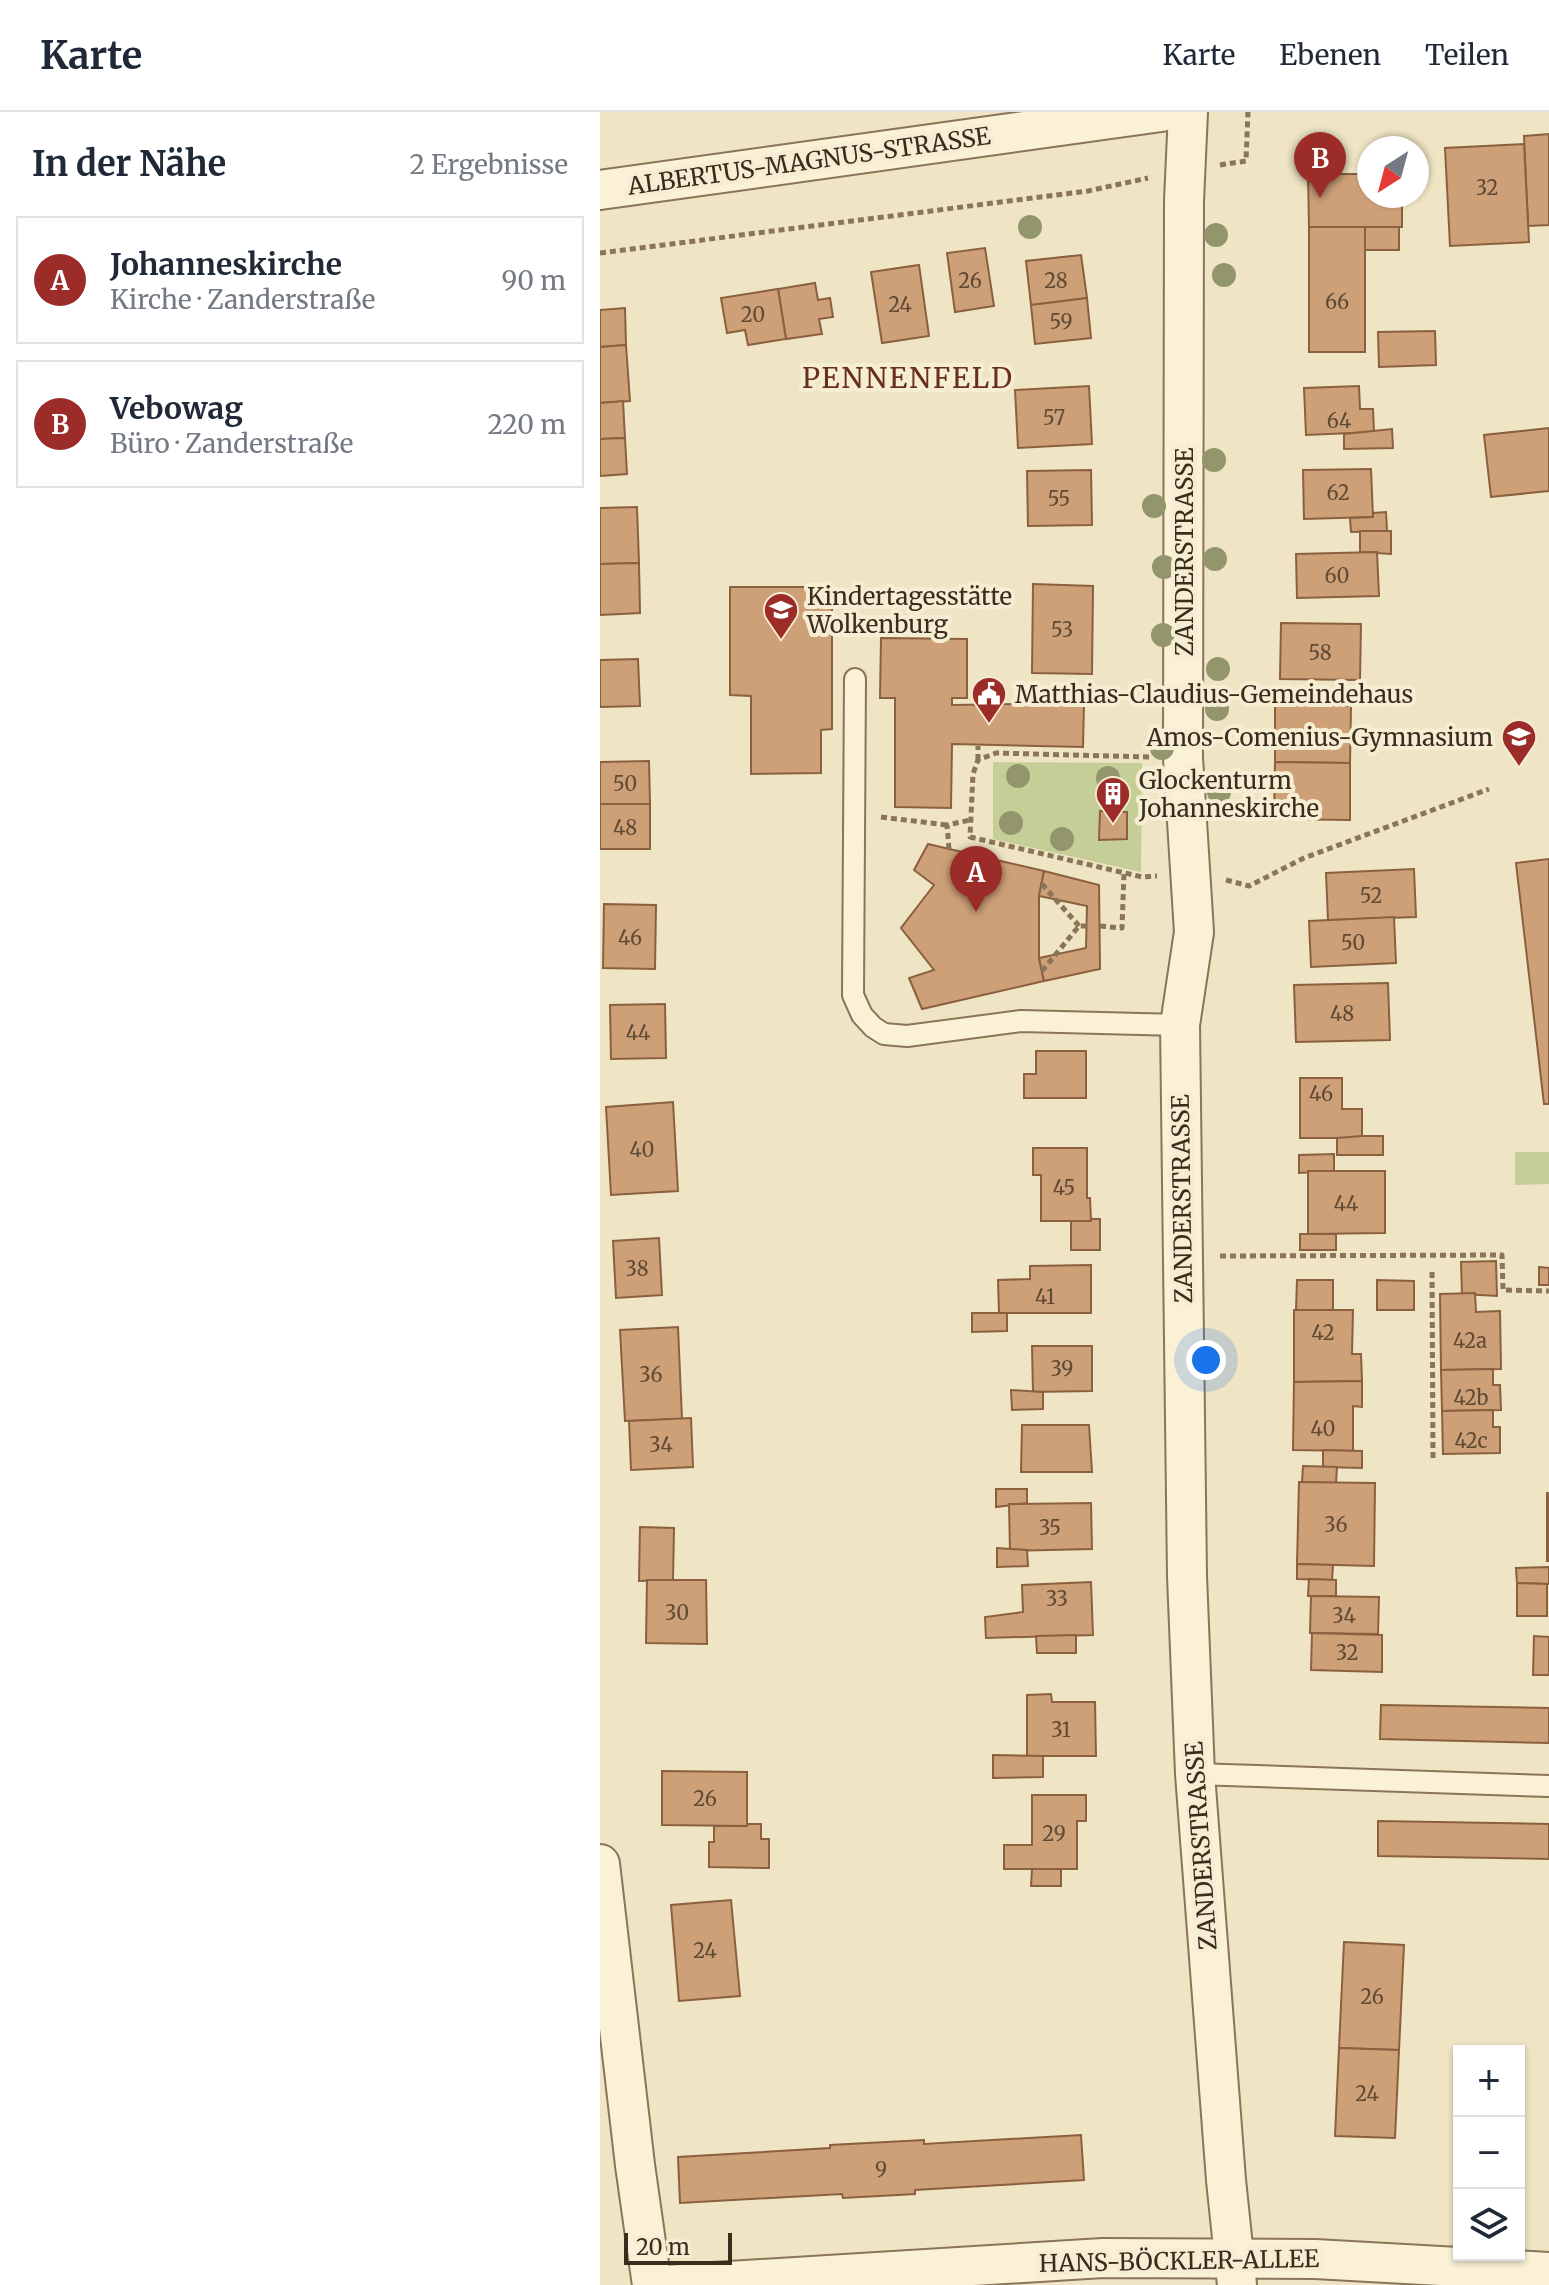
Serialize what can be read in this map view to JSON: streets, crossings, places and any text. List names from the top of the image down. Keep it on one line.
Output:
{"streets":{"street":["ALBERTUS-MAGNUS-STRASSE","ZANDERSTRASSE","HANS-BÖCKLER-ALLEE"]},"crossings":[["ZANDERSTRASSE","HANS-BÖCKLER-ALLEE"]],"districts":["PENNENFELD"],"places":{"school or university":["Kindertagesstätte Wolkenburg","Amos-Comenius-Gymnasium"],"public building":["Matthias-Claudius-Gemeindehaus"],"building":["Glockenturm Johanneskirche"]},"house_numbers":["32","26","28","66","24","20","59","57","64","62","55","60","53","58","50","48","52","46","50","48","44","46","40","45","44","38","41","42","42a","39","36","42b","40","42c","34","36","35","33","30","34","32","31","26","29","24","26","24","9"],"scale_bar":"20 m","north":"bottom left","page":{"header":"Karte","nav":["Karte","Ebenen","Teilen"],"heading":["In der Nähe","2 Ergebnisse"],"pins":["B","A"],"list":[{"mark":"A","name":"Johanneskirche","note":"Kirche · Zanderstraße","value":"90 m"},{"mark":"B","name":"Vebowag","note":"Büro · Zanderstraße","value":"220 m"}],"map_buttons":["+","−"],"scale":"20 m"}}
